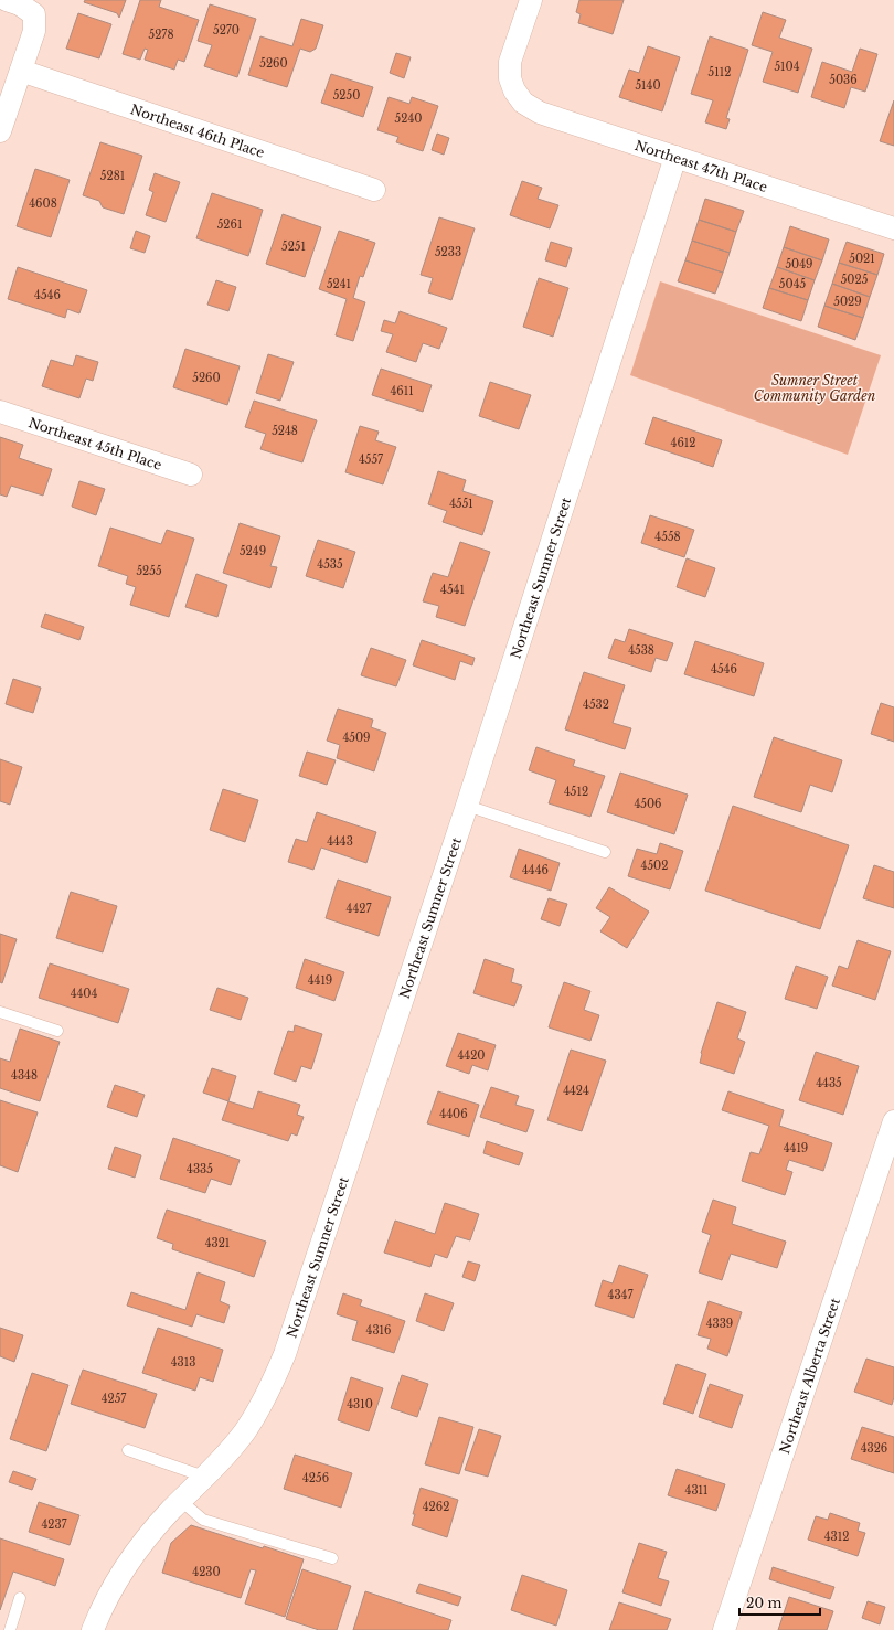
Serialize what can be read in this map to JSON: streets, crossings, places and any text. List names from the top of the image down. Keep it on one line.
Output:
{"streets":{"street":["Northeast 46th Place","Northeast 47th Place","Northeast 45th Place","Northeast Sumner Street","Northeast Alberta Street"]},"crossings":[["Northeast 47th Place","Northeast Sumner Street"]],"parks":["Sumner Street Community Garden"],"house_numbers":["5270","5278","5260","5104","5112","5036","5140","5250","5240","5281","4608","5261","5251","5233","5021","5049","5025","5241","5045","4546","5029","5260","4611","5248","4612","4557","4551","4558","5249","4535","5255","4541","4538","4546","4532","4509","4512","4506","4443","4502","4446","4427","4419","4404","4420","4348","4435","4424","4406","4419","4335","4321","4347","4339","4316","4313","4257","4310","4326","4256","4311","4262","4237","4312","4230"],"scale_bar":"20 m"}
